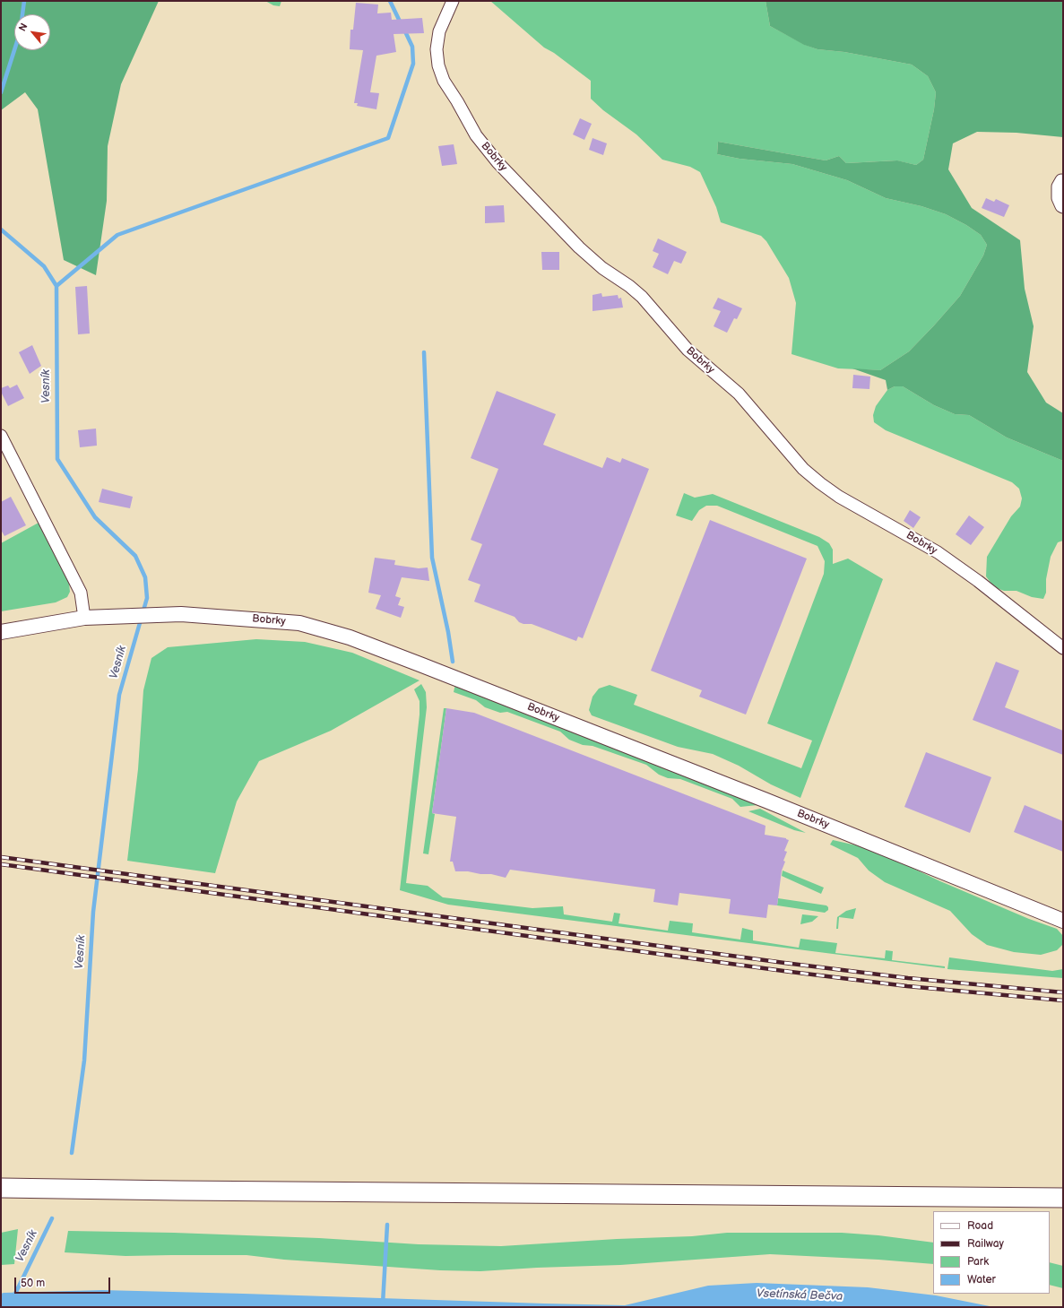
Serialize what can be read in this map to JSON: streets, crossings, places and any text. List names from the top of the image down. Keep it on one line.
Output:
{"streets":{"street":["Bobrky"]},"water":["Vesník","Vsetínská Bečva"],"legend":["Road","Railway","Park","Water"],"scale_bar":"50 m","north":"top left"}
